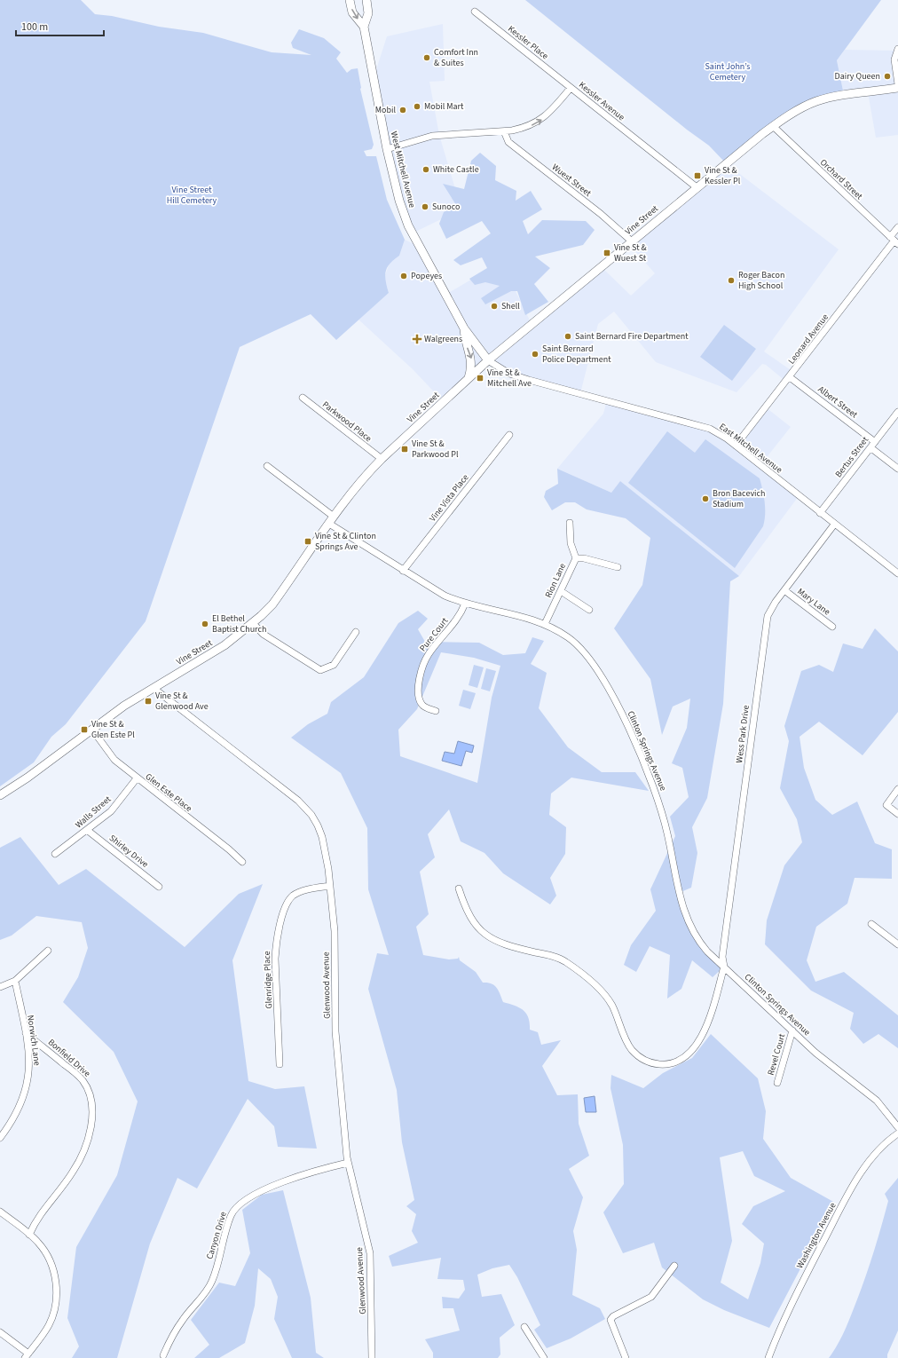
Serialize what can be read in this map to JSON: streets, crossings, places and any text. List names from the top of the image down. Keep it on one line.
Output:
{"streets":{"main road":["West Mitchell Avenue","Vine Street"],"street":["Kessler Place","Kessler Avenue","Orchard Street","Wuest Street","Leonard Avenue","Albert Street","Parkwood Place","East Mitchell Avenue","Bertus Street","Vine Vista Place","Rion Lane","Mary Lane","Pure Court","Wess Park Drive","Clinton Springs Avenue","Glen Este Place","Walls Street","Shirley Drive","Glenridge Place","Glenwood Avenue","Norwich Lane","Revel Court","Bonfield Drive","Canyon Drive","Washington Avenue"]},"crossings":[["Kessler Place","Kessler Avenue"],["Kessler Avenue","West Mitchell Avenue"],["Kessler Avenue","Wuest Street"],["Kessler Avenue","Vine Street"],["West Mitchell Avenue","Vine Street"],["West Mitchell Avenue","East Mitchell Avenue"],["Orchard Street","Vine Street"],["Orchard Street","Leonard Avenue"],["Wuest Street","Vine Street"],["Vine Street","Parkwood Place"],["Vine Street","East Mitchell Avenue"],["Vine Street","Clinton Springs Avenue"],["Vine Street","Glen Este Place"],["Vine Street","Glenwood Avenue"],["Leonard Avenue","Albert Street"],["Leonard Avenue","East Mitchell Avenue"],["Albert Street","Bertus Street"],["East Mitchell Avenue","Bertus Street"],["East Mitchell Avenue","Wess Park Drive"],["Vine Vista Place","Clinton Springs Avenue"],["Rion Lane","Clinton Springs Avenue"],["Mary Lane","Wess Park Drive"],["Pure Court","Clinton Springs Avenue"],["Wess Park Drive","Clinton Springs Avenue"],["Clinton Springs Avenue","Revel Court"],["Glen Este Place","Walls Street"],["Walls Street","Shirley Drive"],["Glenridge Place","Glenwood Avenue"],["Glenwood Avenue","Canyon Drive"],["Norwich Lane","Bonfield Drive"]],"parks":["Saint John’s Cemetery","Vine Street Hill Cemetery"],"places":{"other":["Comfort Inn & Suites","Dairy Queen","Mobil Mart","Mobil","White Castle","Sunoco","Popeyes","Roger Bacon High School","Shell","Saint Bernard Fire Department","Saint Bernard Police Department","Bron Bacevich Stadium","El Bethel Baptist Church"],"transit":["Vine St & Kessler Pl","Vine St & Wuest St","Vine St & Mitchell Ave","Vine St & Parkwood Pl","Vine St & Clinton Springs Ave","Vine St & Glenwood Ave","Vine St & Glen Este Pl"],"health":["Walgreens"]},"scale_bar":"100 m"}
